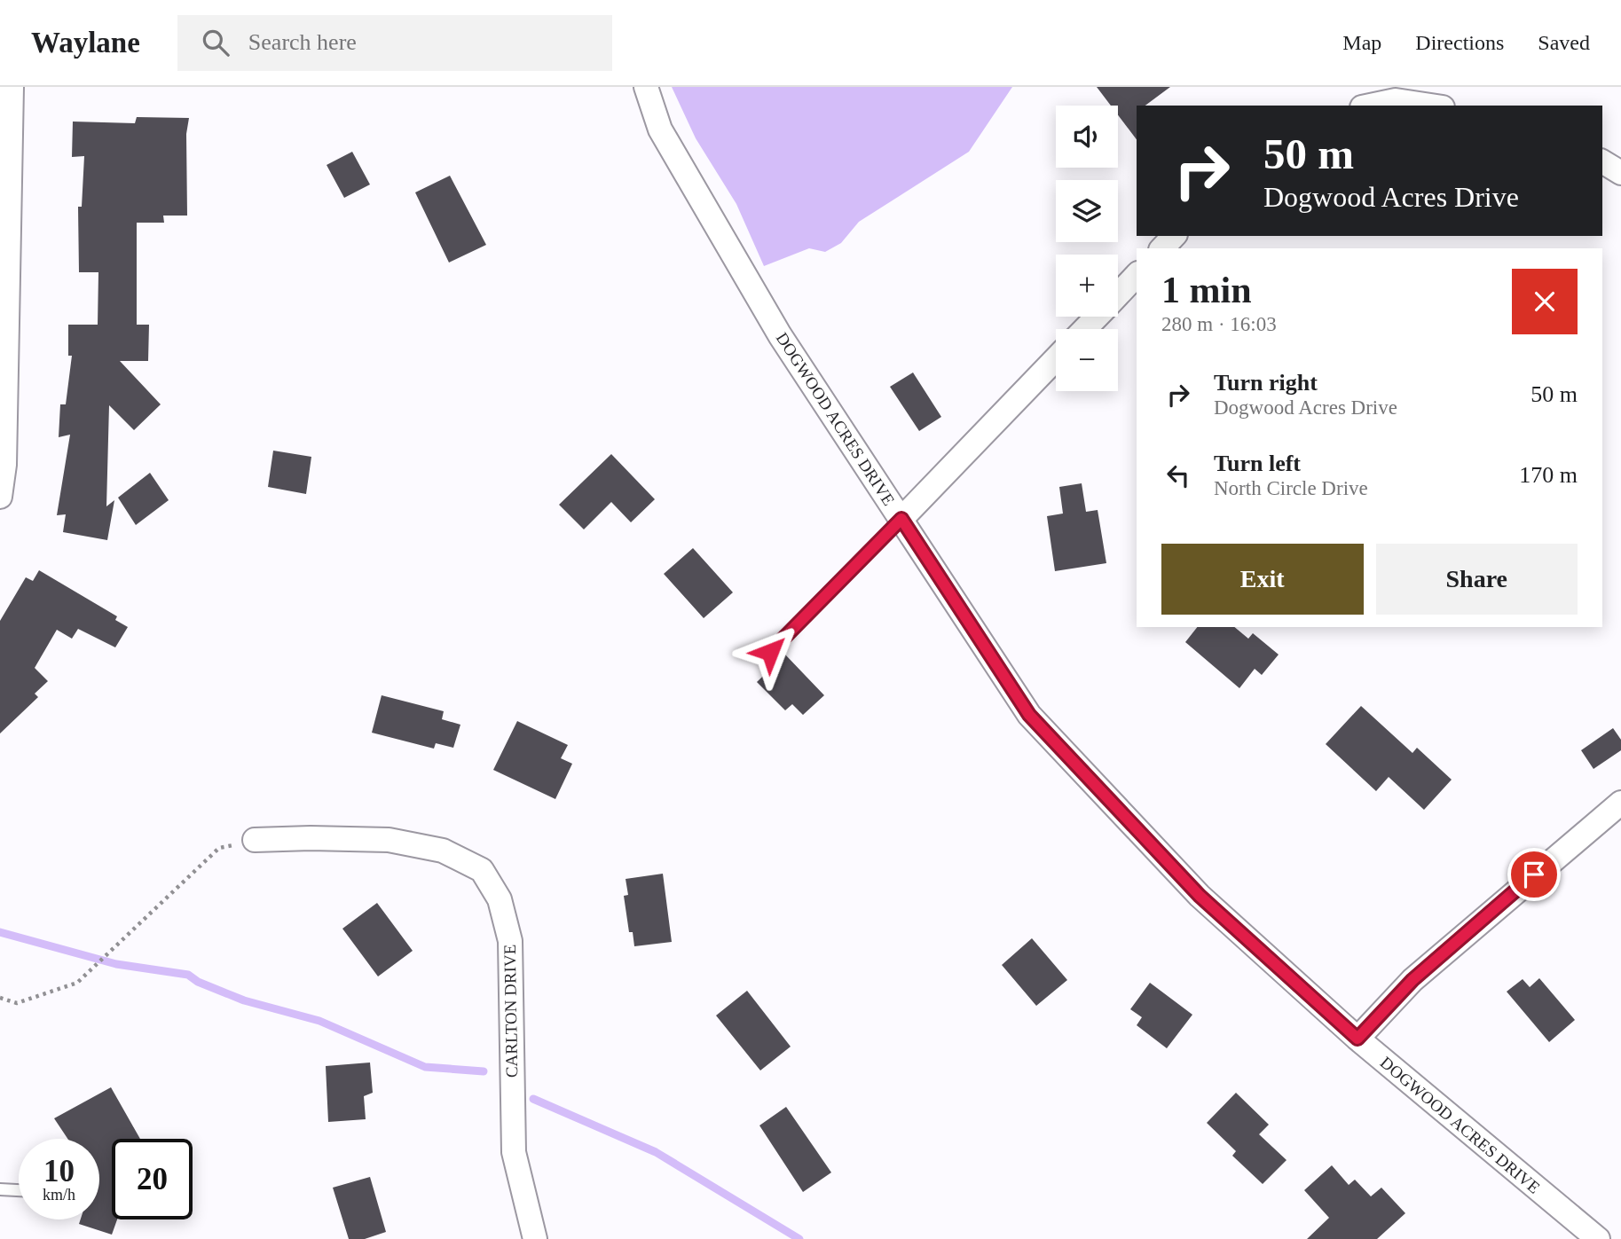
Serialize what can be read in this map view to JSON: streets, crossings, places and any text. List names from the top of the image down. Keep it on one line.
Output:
{"streets":{"street":["DOGWOOD ACRES DRIVE","CARLTON DRIVE"]},"page":{"header":"Waylane","search":"Search here","nav":["Map","Directions","Saved"],"map_buttons":["+","−"],"turn":["50 m","Dogwood Acres Drive"],"heading":["1 min","280 m · 16:03"],"list":[{"name":"Turn right","note":"Dogwood Acres Drive","value":"50 m"},{"name":"Turn left","note":"North Circle Drive","value":"170 m"}],"buttons":["Exit","Share"],"speed":"10 km/h","limit":"20"}}
